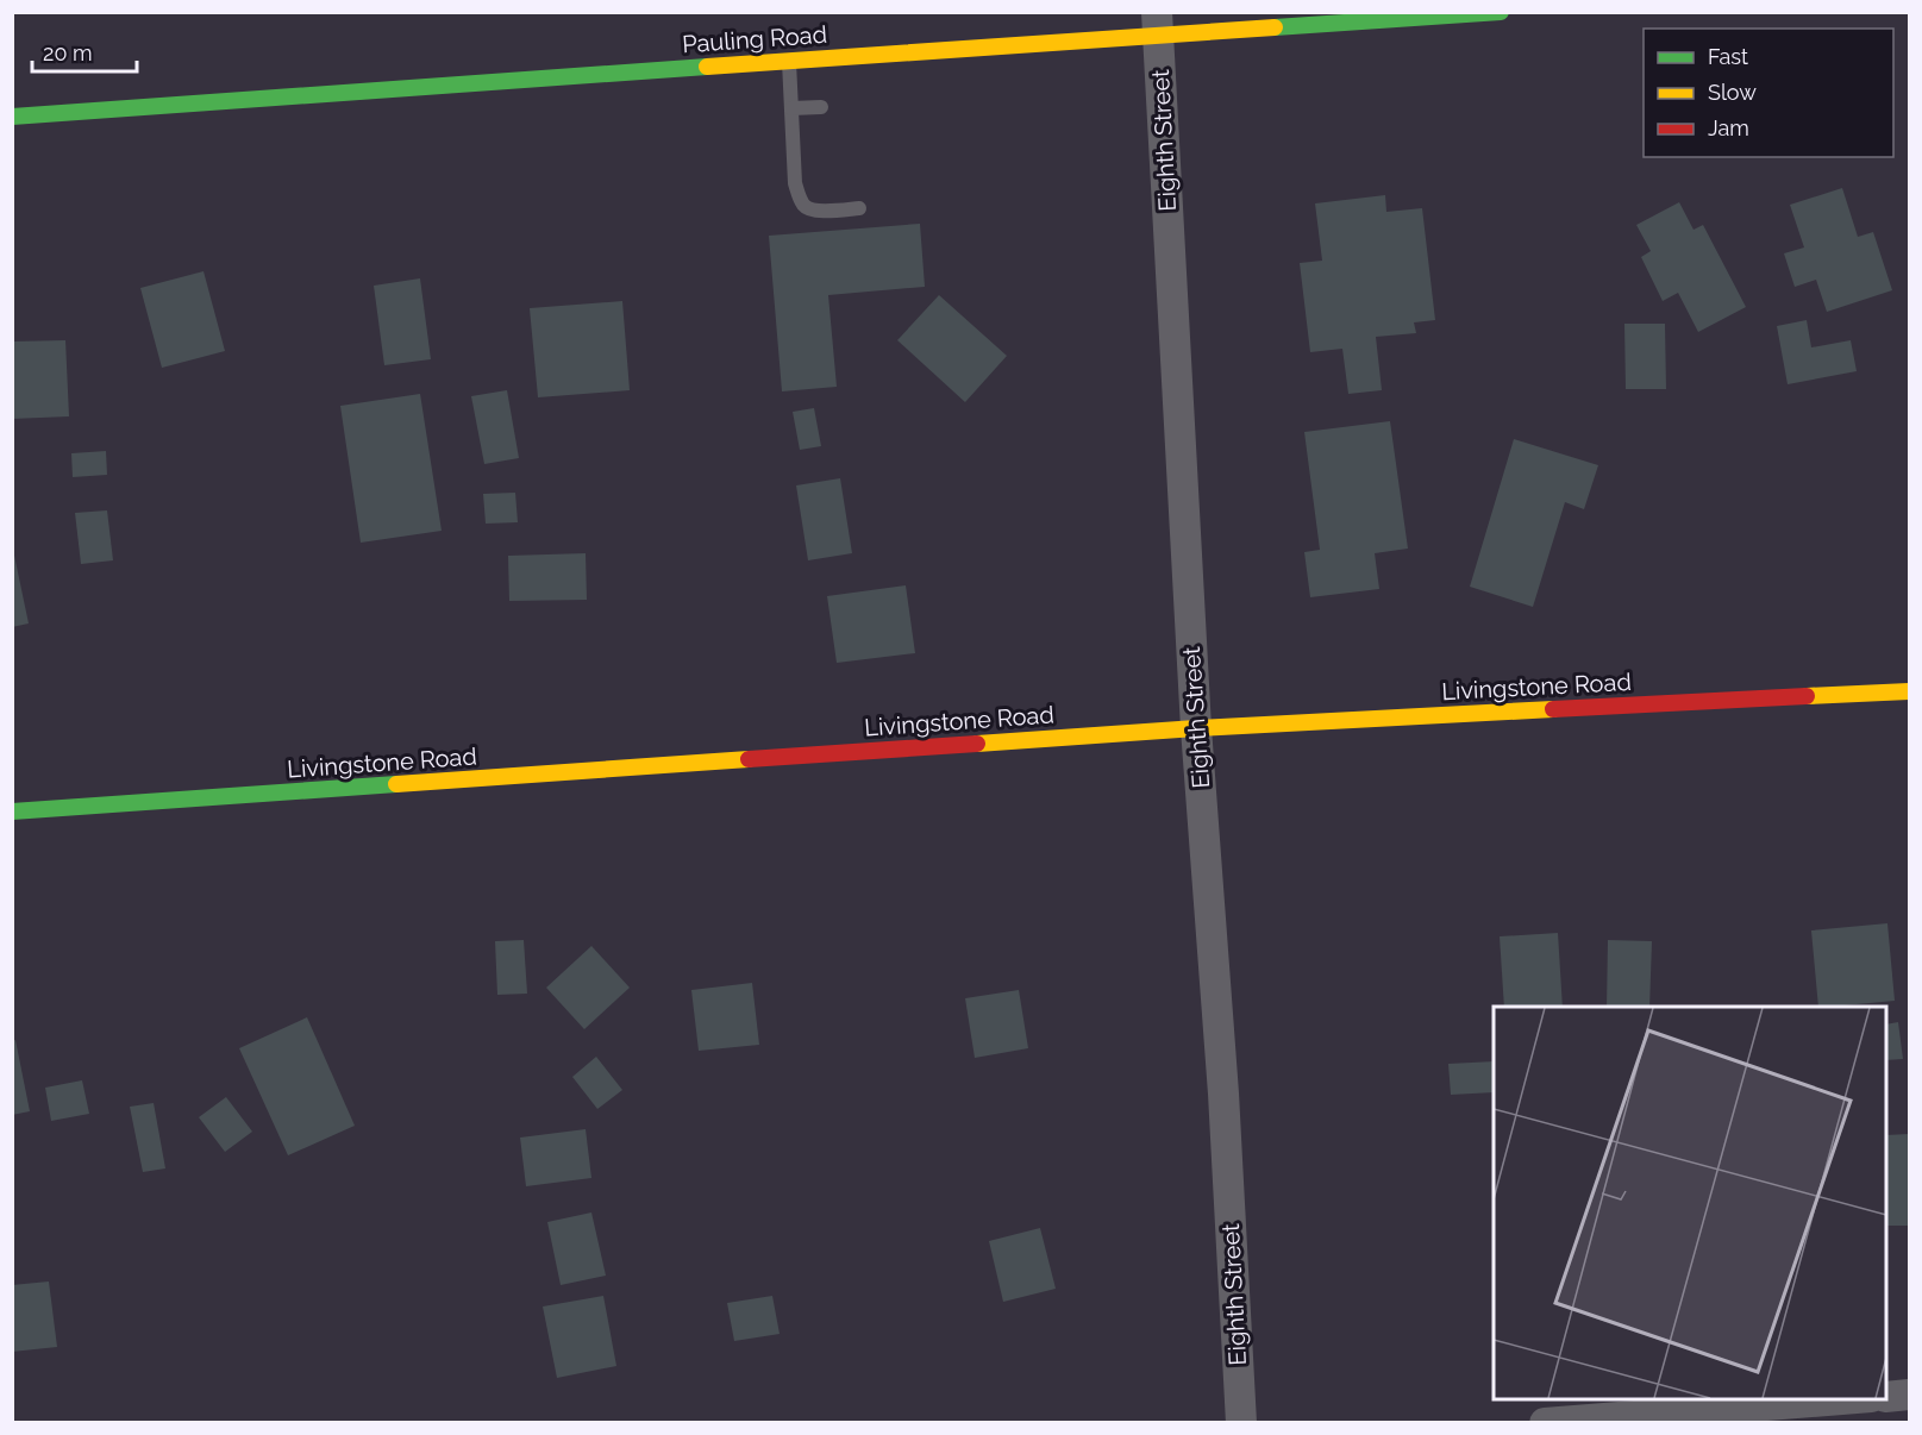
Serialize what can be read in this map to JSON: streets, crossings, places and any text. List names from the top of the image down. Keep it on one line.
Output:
{"streets":{"street":["Pauling Road","Eighth Street","Livingstone Road"]},"crossings":[["Pauling Road","Eighth Street"],["Eighth Street","Livingstone Road"]],"legend":["Fast","Slow","Jam"],"scale_bar":"20 m"}
